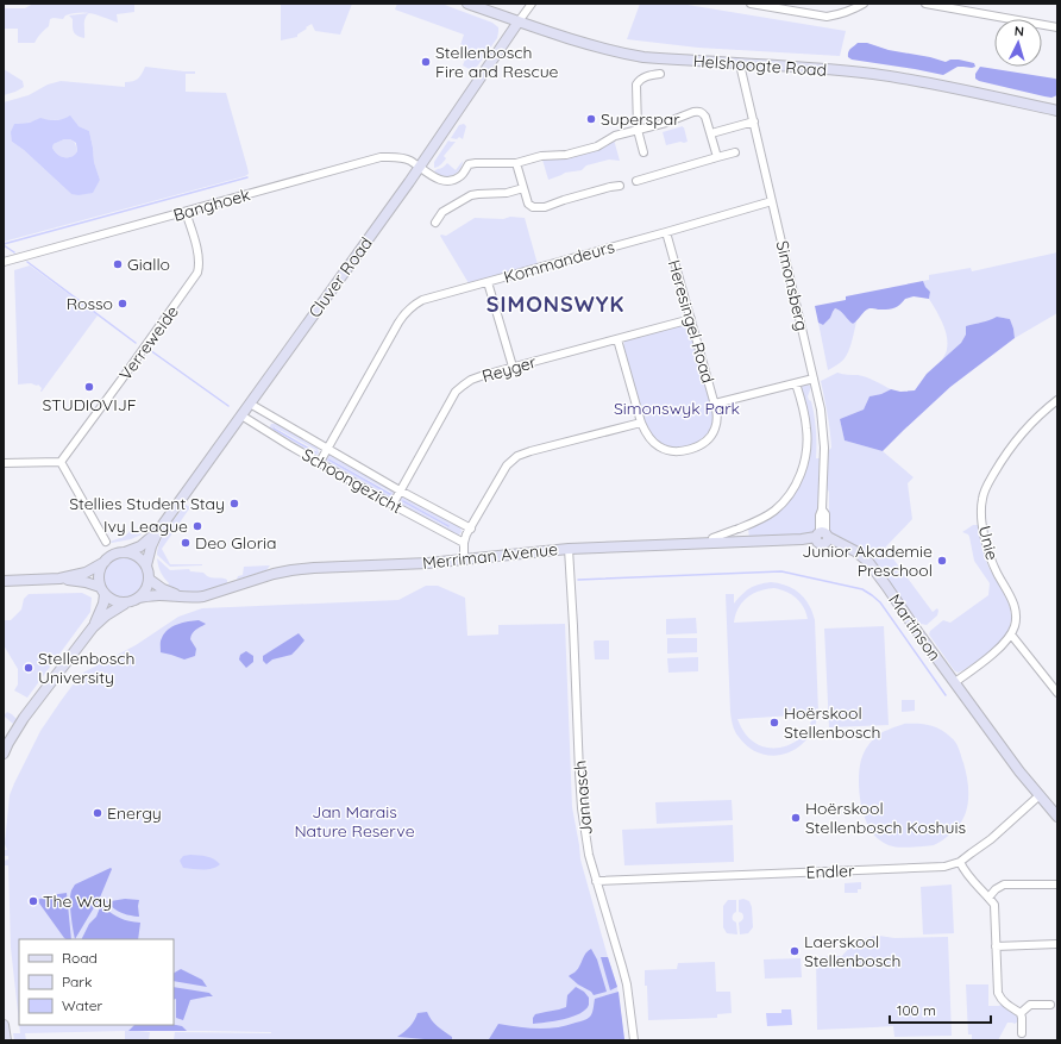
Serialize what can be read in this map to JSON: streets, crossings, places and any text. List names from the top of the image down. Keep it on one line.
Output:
{"streets":{"street":["Helshoogte Road","Banghoek","Kommandeurs","Cluver Road","Simonsberg","Heresingel Road","Verreweide","Reyger","Schoongezicht","Unie","Merriman Avenue","Martinson","Jannasch","Endler"]},"crossings":[["Helshoogte Road","Cluver Road"],["Helshoogte Road","Simonsberg"],["Banghoek","Cluver Road"],["Banghoek","Verreweide"],["Kommandeurs","Simonsberg"],["Kommandeurs","Heresingel Road"],["Kommandeurs","Schoongezicht"],["Cluver Road","Schoongezicht"],["Cluver Road","Merriman Avenue"],["Simonsberg","Merriman Avenue"],["Simonsberg","Martinson"],["Heresingel Road","Reyger"],["Reyger","Schoongezicht"],["Merriman Avenue","Martinson"],["Merriman Avenue","Jannasch"],["Martinson","Endler"],["Jannasch","Endler"]],"districts":["SIMONSWYK"],"parks":["Simonswyk Park","Jan Marais Nature Reserve"],"places":["Stellenbosch Fire and Rescue","Superspar","Giallo","Rosso","STUDIOVIJF","Stellies Student Stay","Ivy League","Deo Gloria","Junior Akademie Preschool","Stellenbosch University","Hoërskool Stellenbosch","Energy","Hoërskool Stellenbosch Koshuis","The Way","Laerskool Stellenbosch"],"legend":["Road","Park","Water"],"scale_bar":"100 m","north":"top"}
